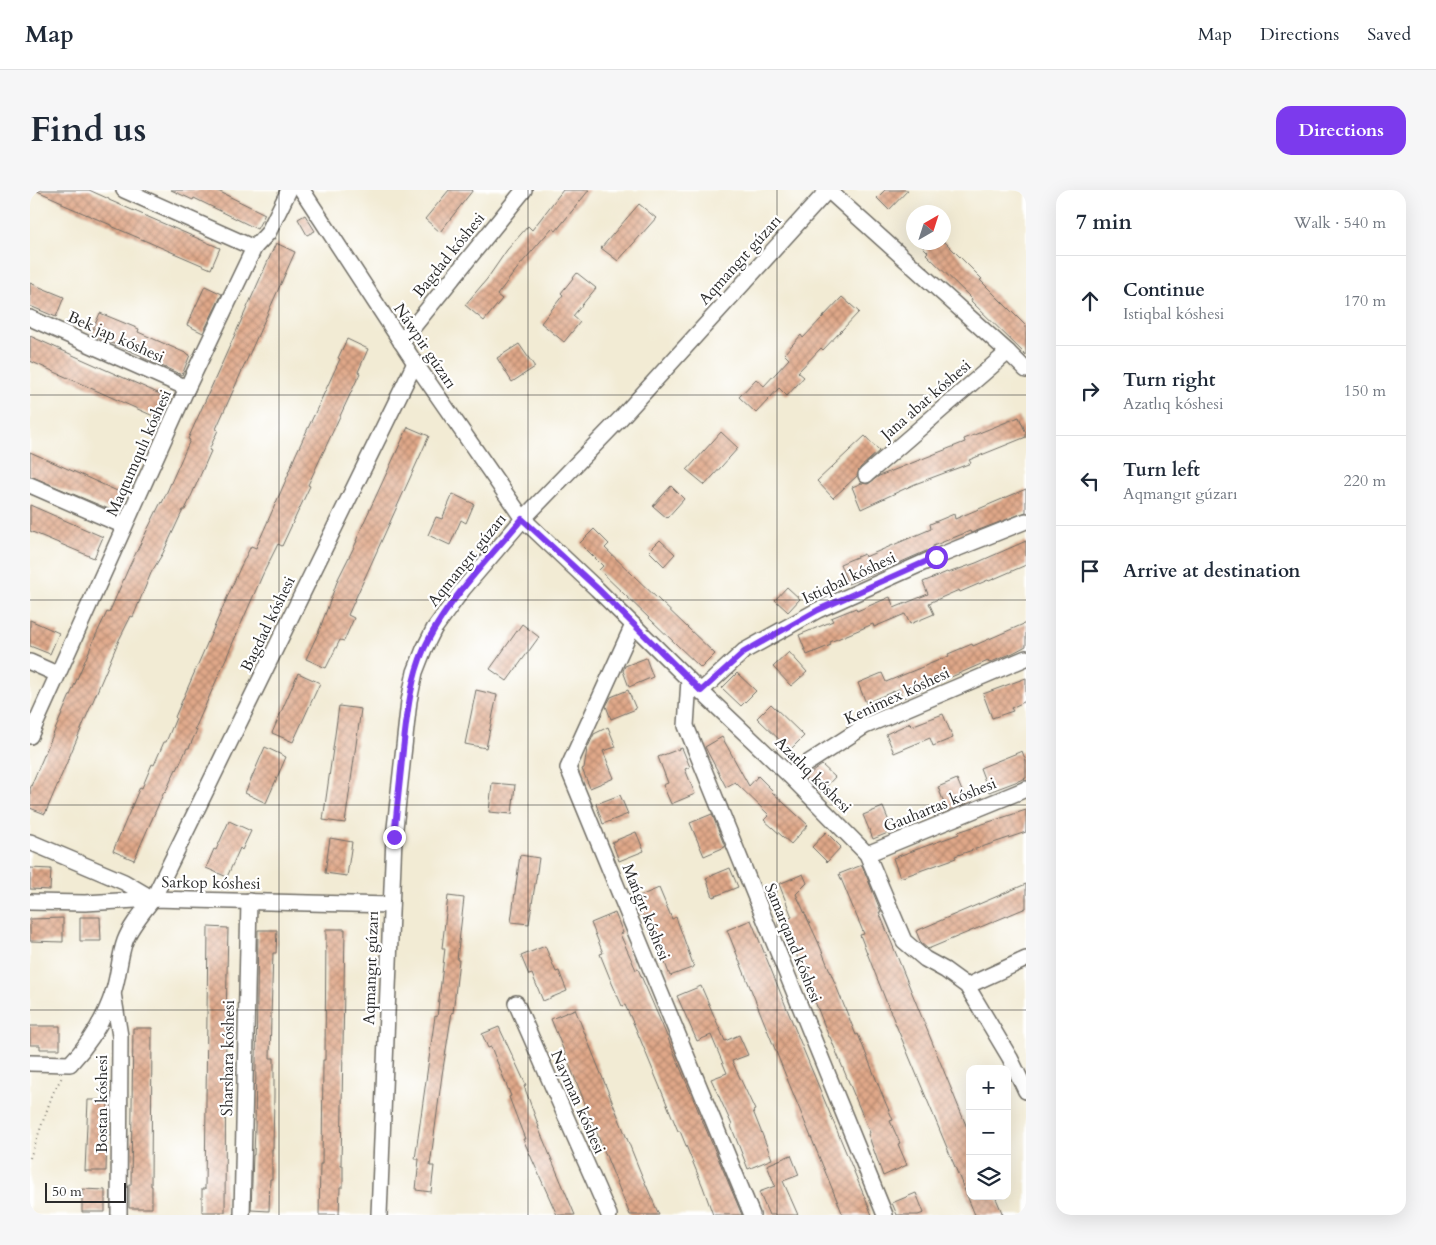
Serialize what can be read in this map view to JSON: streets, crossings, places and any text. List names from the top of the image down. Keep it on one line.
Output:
{"streets":{"street":["Bagdad kóshesi","Aqmangıt gúzarı","Bek jap kóshesi","Náwpir gúzarı","Jana abat kóshesi","Maqtumqulı kóshesi","Istiqbal kóshesi","Kenimex kóshesi","Azatlıq kóshesi","Gauhartas kóshesi","Sarkop kóshesi","Mańǵıt kóshesi","Samarqand kóshesi","Sharshara kóshesi","Nayman kóshesi","Bostan kóshesi"]},"crossings":[["Bagdad kóshesi","Náwpir gúzarı"],["Bagdad kóshesi","Sarkop kóshesi"],["Bagdad kóshesi","Bostan kóshesi"],["Aqmangıt gúzarı","Náwpir gúzarı"],["Aqmangıt gúzarı","Azatlıq kóshesi"],["Aqmangıt gúzarı","Sarkop kóshesi"],["Bek jap kóshesi","Maqtumqulı kóshesi"],["Náwpir gúzarı","Azatlıq kóshesi"],["Istiqbal kóshesi","Azatlıq kóshesi"],["Kenimex kóshesi","Azatlıq kóshesi"],["Azatlıq kóshesi","Gauhartas kóshesi"],["Azatlıq kóshesi","Mańǵıt kóshesi"],["Azatlıq kóshesi","Samarqand kóshesi"],["Sarkop kóshesi","Sharshara kóshesi"]],"scale_bar":"50 m","north":"top right","page":{"header":"Map","nav":["Map","Directions","Saved"],"title":"Find us","buttons":"Directions","heading":["7 min","Walk · 540 m"],"list":[["Continue","Istiqbal kóshesi","170 m"],["Turn right","Azatlıq kóshesi","150 m"],["Turn left","Aqmangıt gúzarı","220 m"],"Arrive at destination"],"map_buttons":["+","−"],"scale":"50 m"}}
